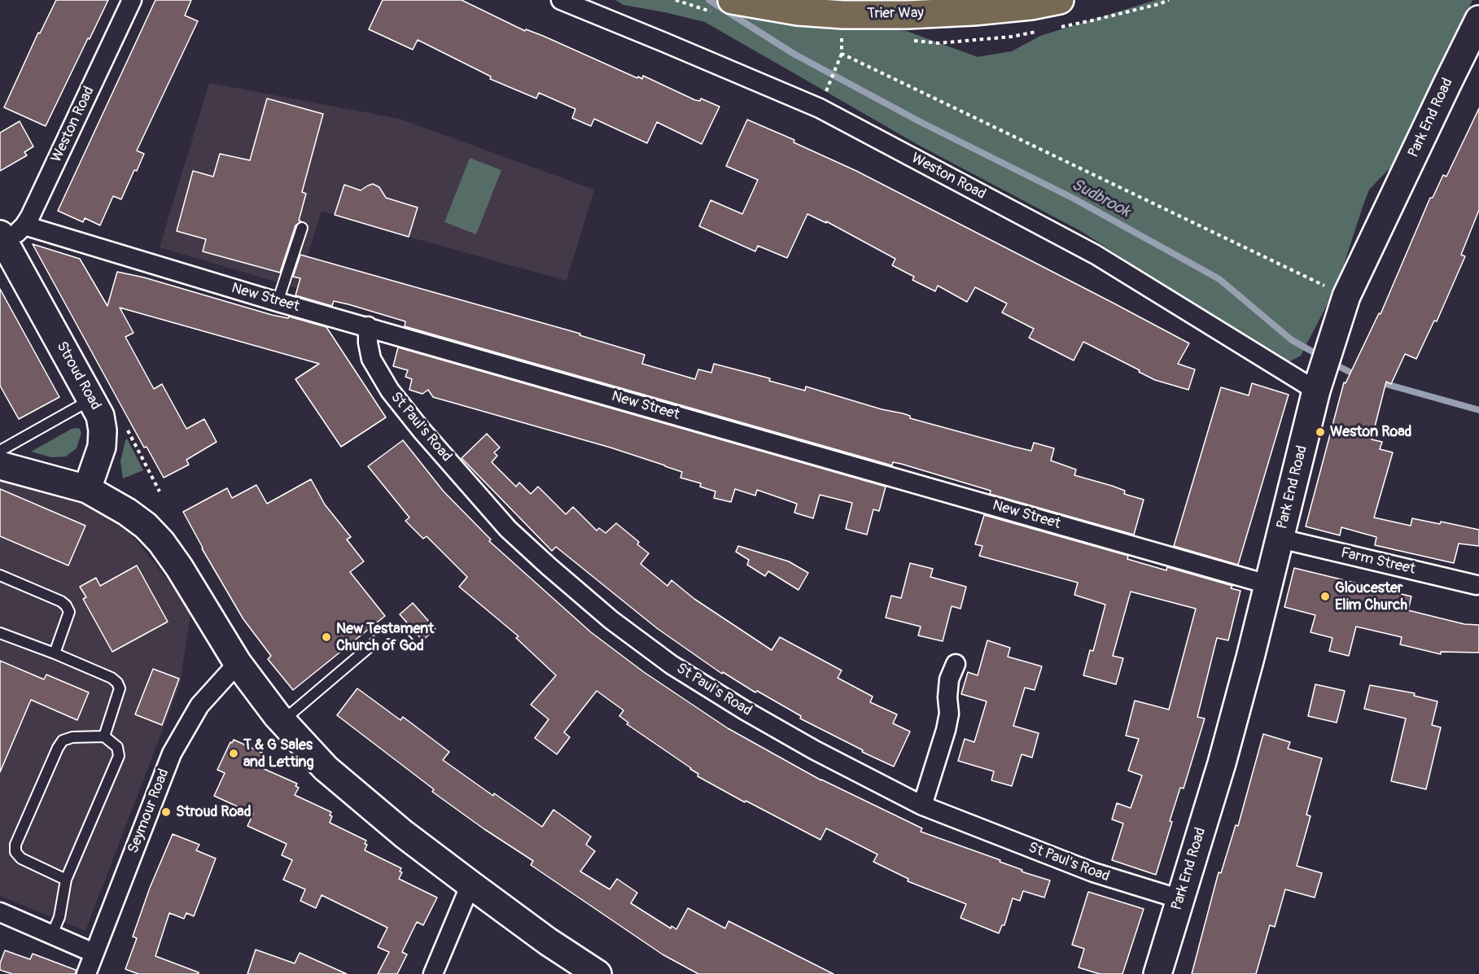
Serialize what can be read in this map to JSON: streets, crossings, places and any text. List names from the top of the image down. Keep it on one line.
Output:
{"streets":{"main road":["Trier Way","Park End Road","Stroud Road"],"street":["Weston Road","New Street","St Paul's Road","Farm Street","Seymour Road"]},"crossings":[["Park End Road","Weston Road"],["Park End Road","New Street"],["Park End Road","St Paul's Road"],["Park End Road","Farm Street"],["Weston Road","New Street"],["Weston Road","Stroud Road"],["New Street","St Paul's Road"]],"water":["Sudbrook"],"places":["Weston Road","Gloucester Elim Church","New Testament Church of God","T & G Sales and Letting","Stroud Road"]}
